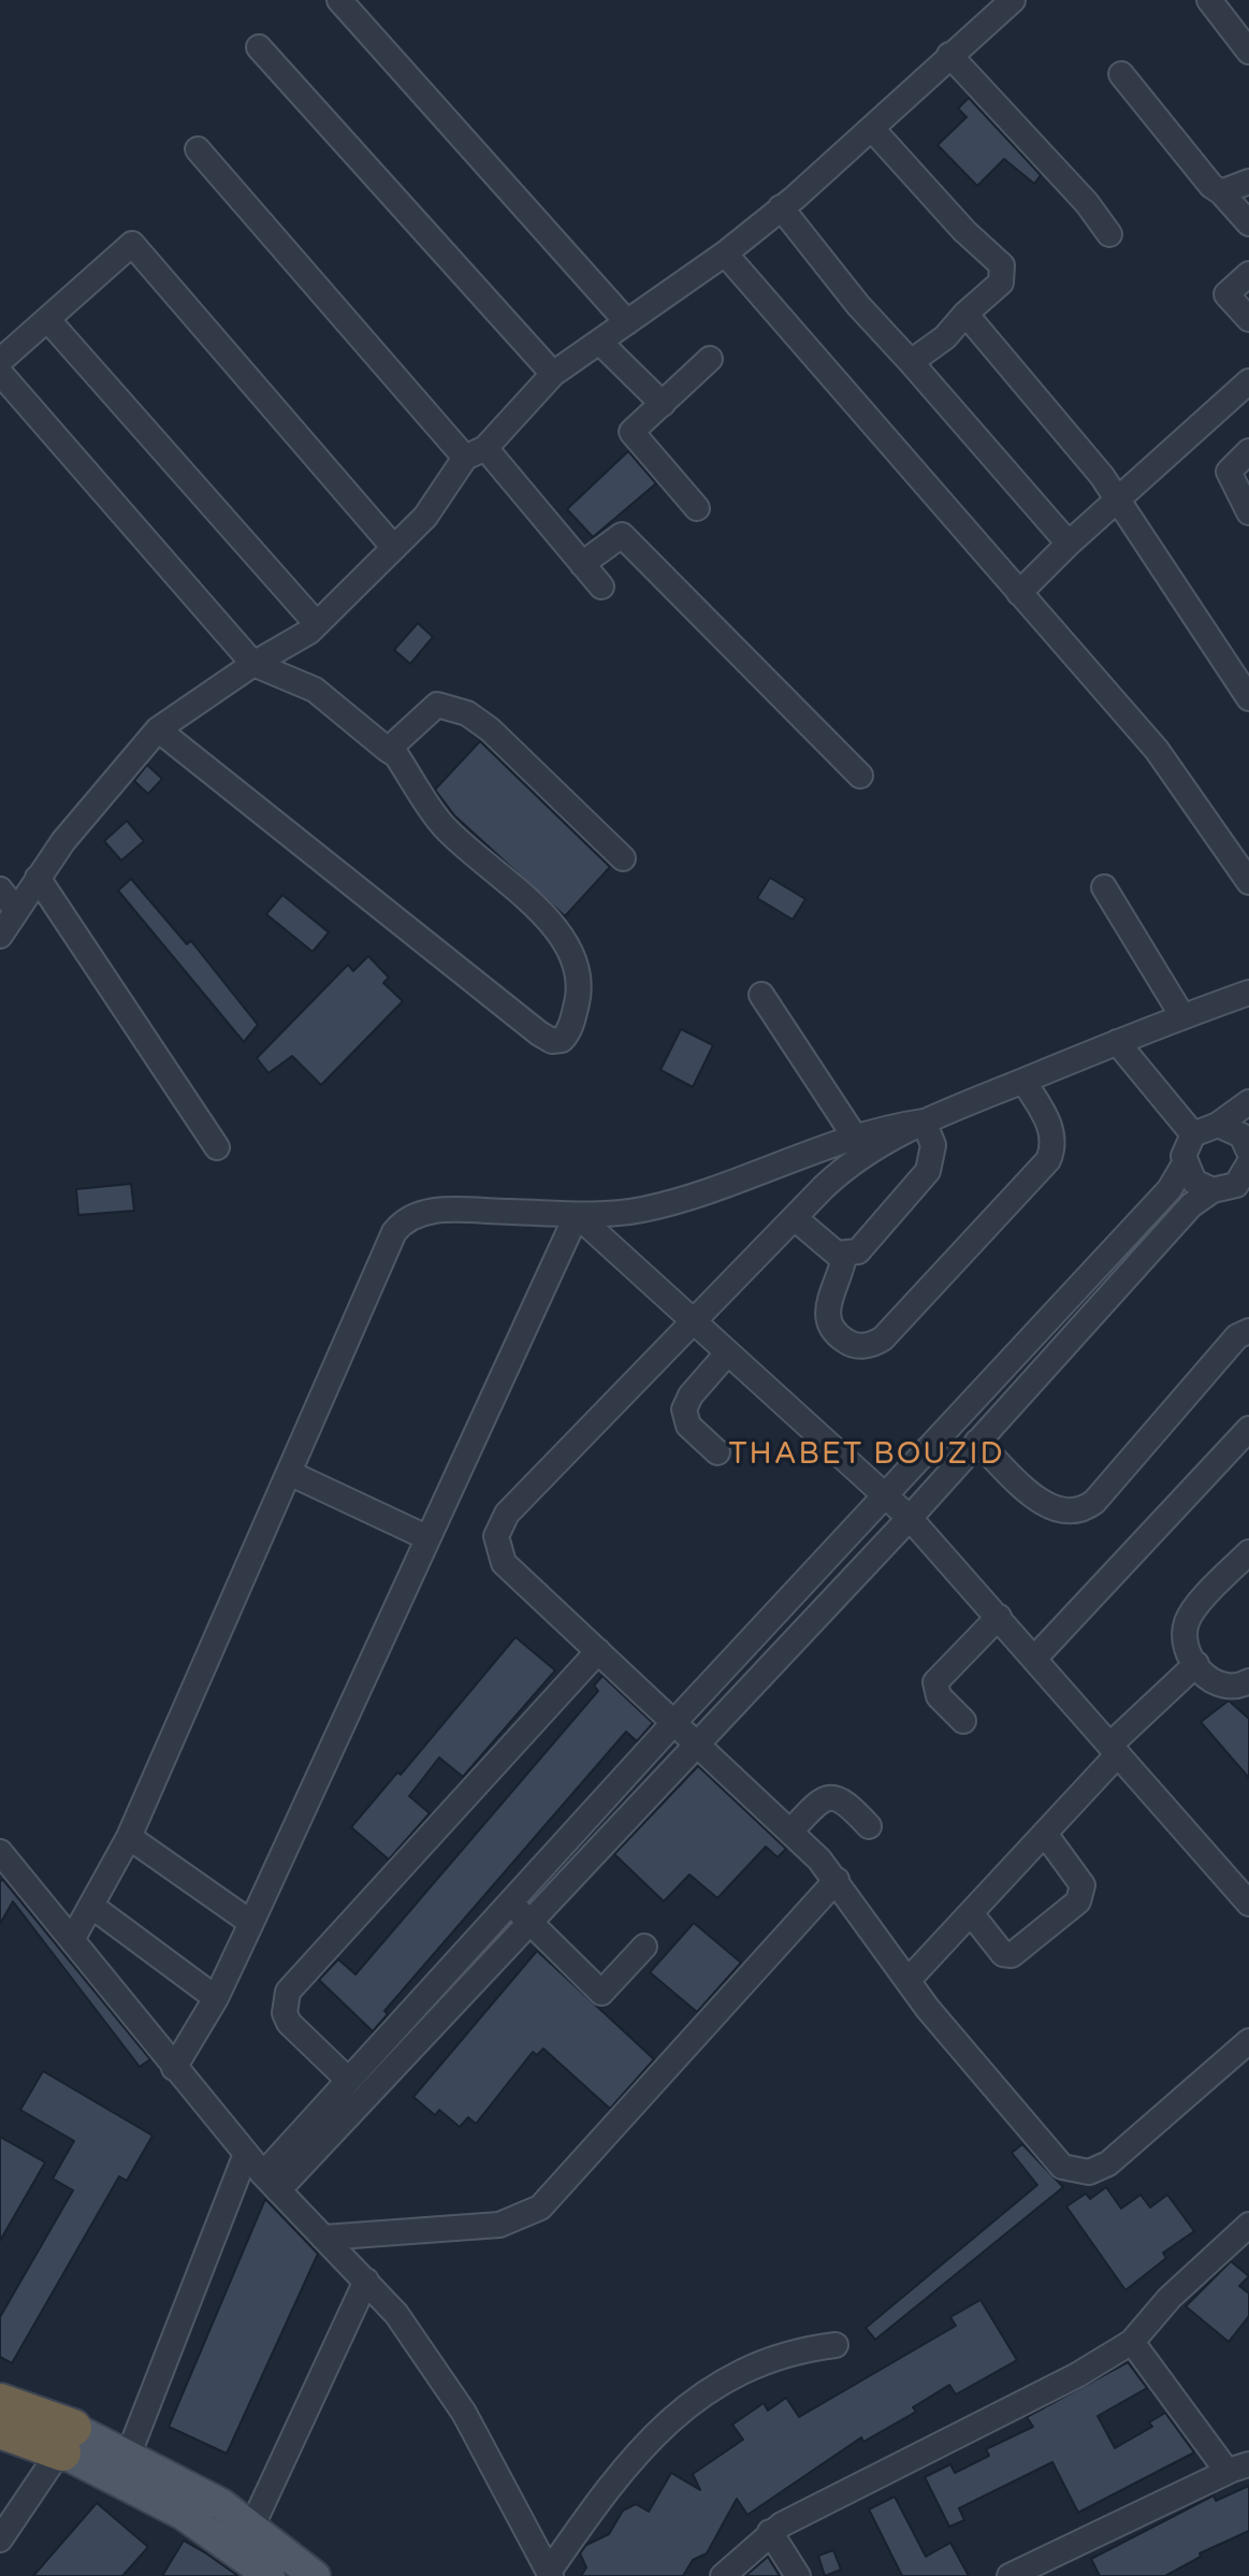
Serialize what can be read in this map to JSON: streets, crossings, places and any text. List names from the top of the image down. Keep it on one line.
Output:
{"districts":["THABET BOUZID"]}
